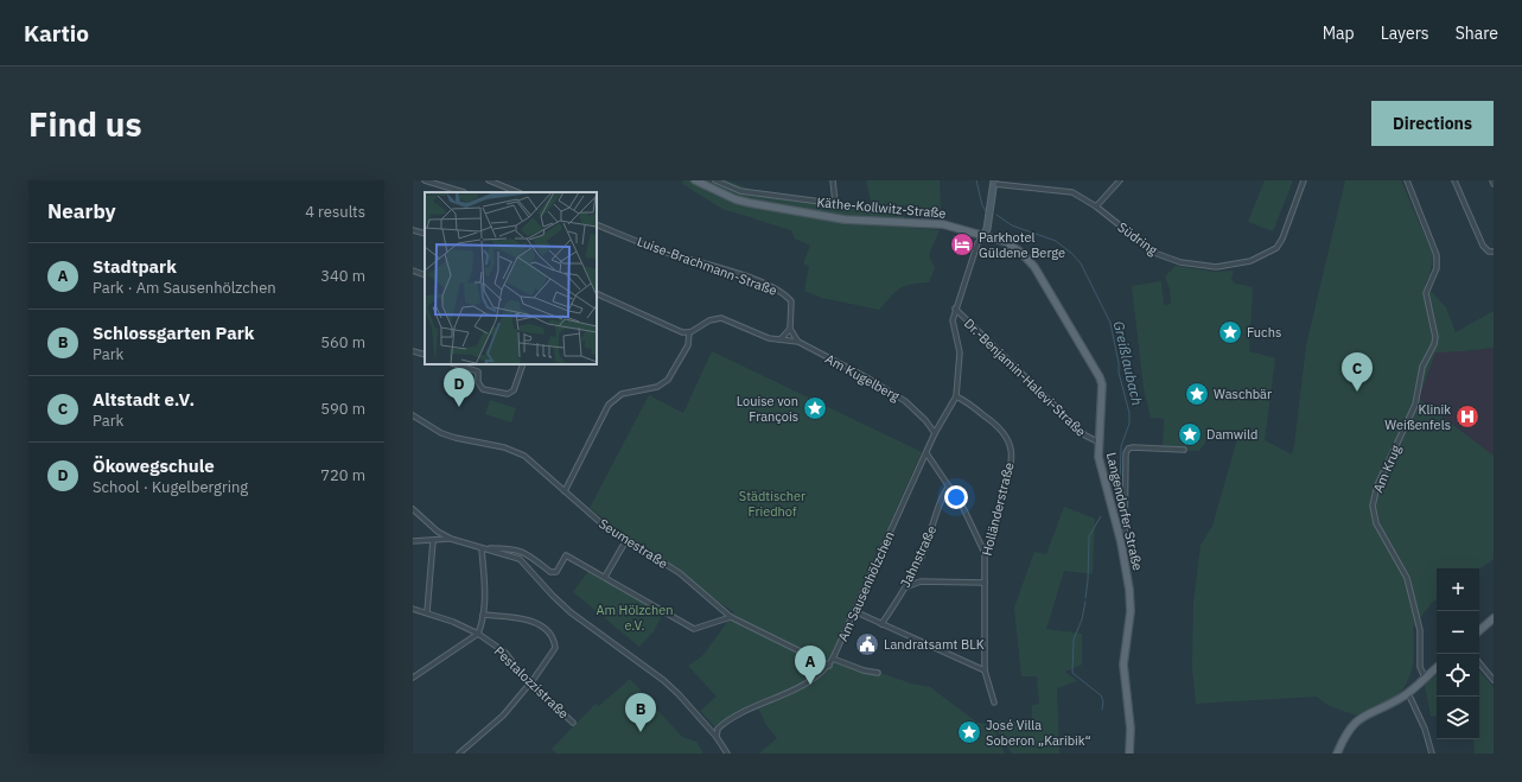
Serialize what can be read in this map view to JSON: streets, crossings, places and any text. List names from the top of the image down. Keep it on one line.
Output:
{"streets":{"main road":["Käthe-Kollwitz-Straße","Langendorfer Straße"],"street":["Südring","Luise-Brachmann-Straße","Am Kugelberg","Dr.-Benjamin-Halevi-Straße","Am Krug","Holländerstraße","Seumestraße","Jahnstraße","Am Sausenhölzchen","Pestalozzistraße"]},"crossings":[["Käthe-Kollwitz-Straße","Langendorfer Straße"],["Am Kugelberg","Am Sausenhölzchen"],["Dr.-Benjamin-Halevi-Straße","Langendorfer Straße"],["Holländerstraße","Am Sausenhölzchen"],["Seumestraße","Am Sausenhölzchen"]],"water":["Greißlaubach"],"parks":["Städtischer Friedhof","Am Hölzchen e.V."],"places":{"hotel":["Parkhotel Güldene Berge"],"place":["Fuchs","Waschbär","Louise von François","Damwild","José Villa Soberon „Karibik“"],"hospital":["Klinik Weißenfels"],"public building":["Landratsamt BLK"]},"page":{"header":"Kartio","nav":["Map","Layers","Share"],"buttons":"Directions","title":"Find us","heading":["Nearby","4 results"],"list":[{"mark":"A","name":"Stadtpark","note":"Park · Am Sausenhölzchen","value":"340 m"},{"mark":"B","name":"Schlossgarten Park","note":"Park","value":"560 m"},{"mark":"C","name":"Altstadt e.V.","note":"Park","value":"590 m"},{"mark":"D","name":"Ökowegschule","note":"School · Kugelbergring","value":"720 m"}],"pins":["C","D","A","B"],"map_buttons":["+","−"]}}
